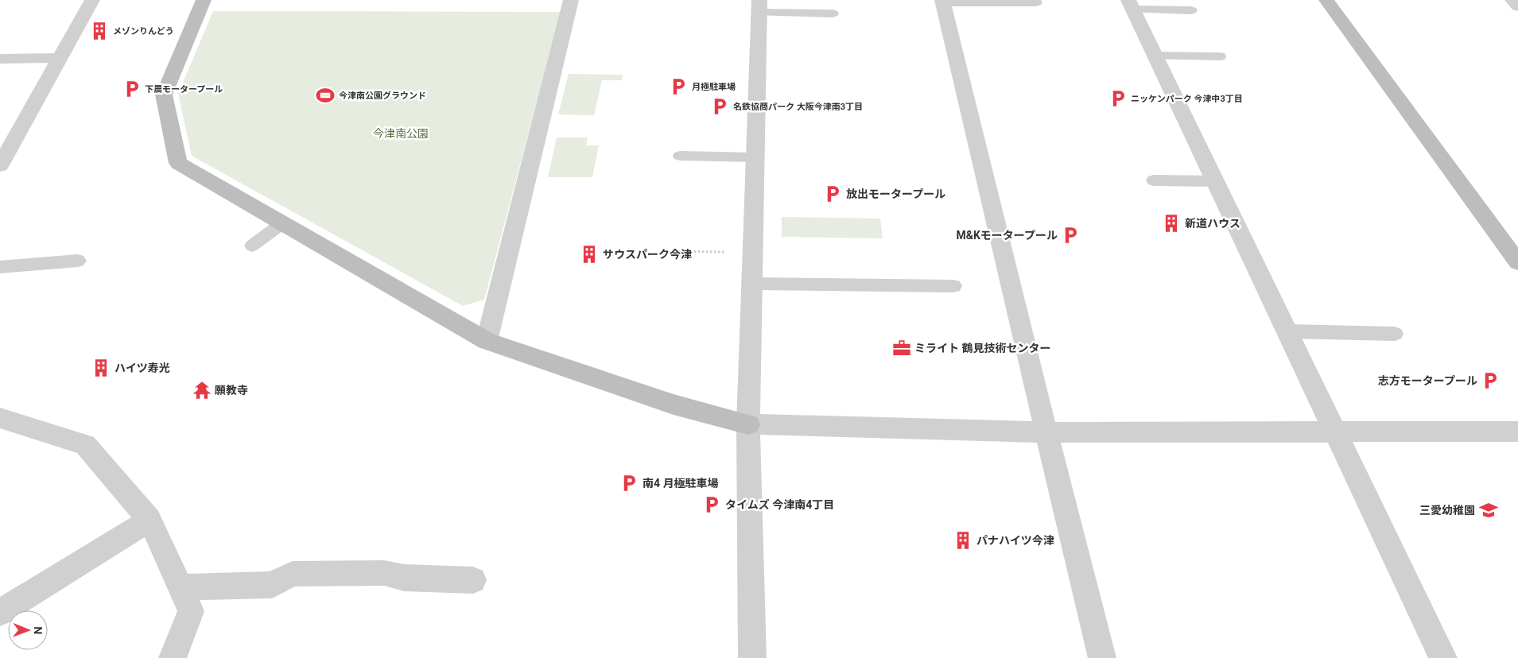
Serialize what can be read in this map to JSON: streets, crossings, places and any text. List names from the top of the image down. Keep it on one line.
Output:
{"parks":["今津南公園"],"places":{"building":["メゾンりんどう","新道ハウス","サウスパーク今津","ハイツ寿光","パナハイツ今津"],"parking":["月極駐車場","下農モータープール","ニッケンパーク 今津中3丁目","名鉄協商パーク 大阪今津南3丁目","放出モータープール","M&Kモータープール","志方モータープール","南4 月極駐車場","タイムズ 今津南4丁目"],"sports":["今津南公園グラウンド"],"office":["ミライト 鶴見技術センター"],"temple":["願教寺"],"school or university":["三愛幼稚園"]},"north":"right"}
